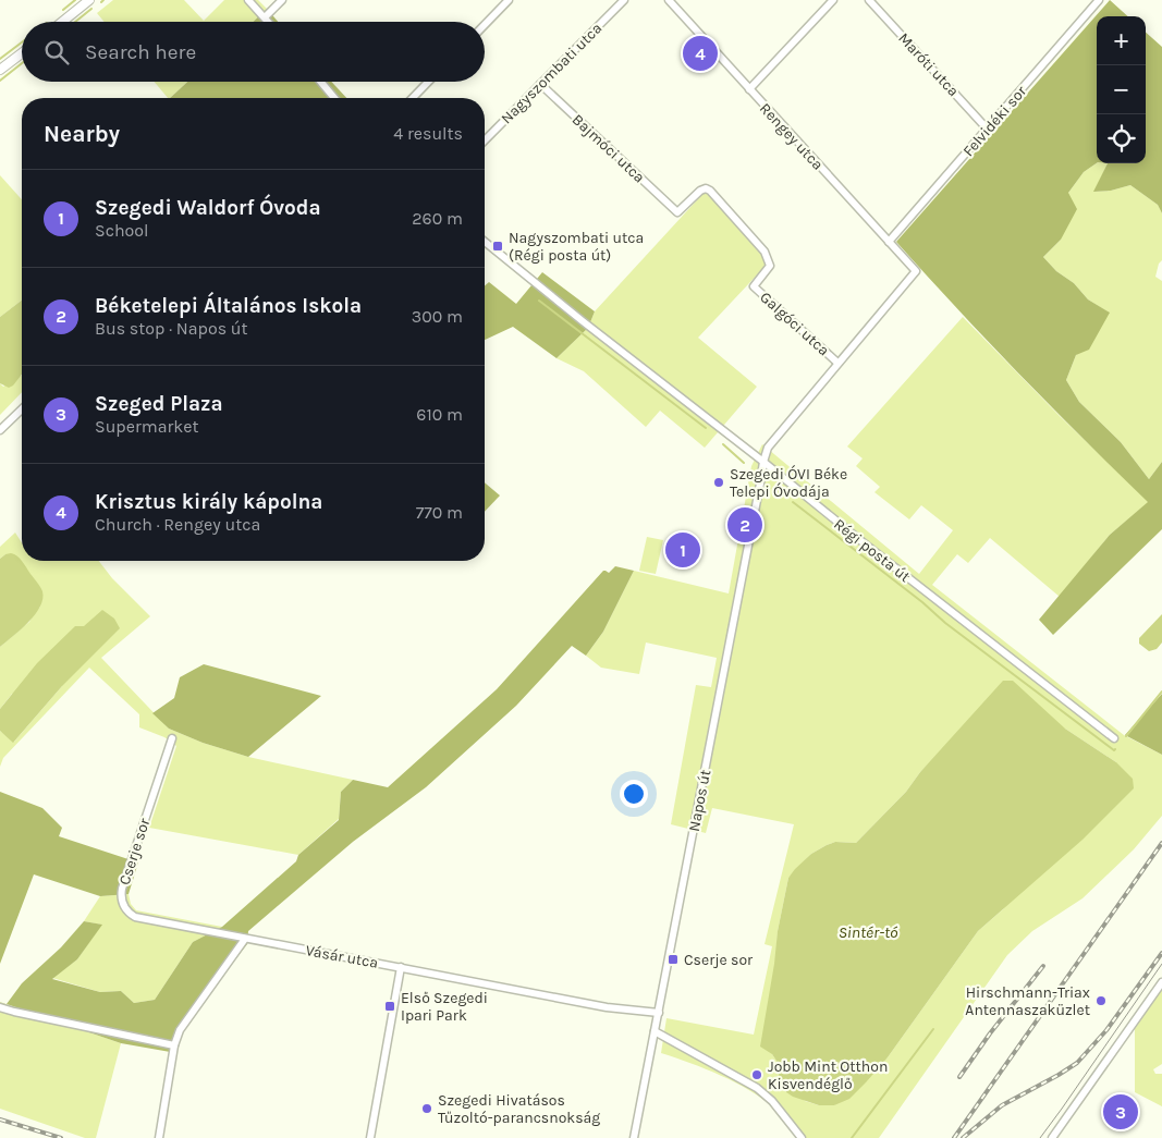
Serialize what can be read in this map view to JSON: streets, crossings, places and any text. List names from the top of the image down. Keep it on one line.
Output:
{"streets":{"street":["Maróti utca","Nagyszombati utca","Felvidéki sor","Rengey utca","Bajmóci utca","Galgóci utca","Régi posta út","Napos út","Cserje sor","Vásár utca"]},"crossings":[["Maróti utca","Felvidéki sor"],["Nagyszombati utca","Bajmóci utca"],["Felvidéki sor","Rengey utca"],["Rengey utca","Napos út"],["Bajmóci utca","Galgóci utca"],["Galgóci utca","Napos út"],["Régi posta út","Napos út"],["Napos út","Vásár utca"],["Cserje sor","Vásár utca"]],"water":["Sintér-tó"],"places":{"transit":["Nagyszombati utca (Régi posta út)","Cserje sor","Első Szegedi Ipari Park"],"other":["Szegedi ÓVI Béke Telepi Óvodája","Hirschmann-Triax Antennaszaküzlet","Jobb Mint Otthon Kisvendéglő","Szegedi Hivatásos Tűzoltó-parancsnokság"]},"page":{"map_buttons":["+","−"],"search":"Search here","pins":["4","2","1","3"],"heading":["Nearby","4 results"],"list":[{"mark":"1","name":"Szegedi Waldorf Óvoda","note":"School","value":"260 m"},{"mark":"2","name":"Béketelepi Általános Iskola","note":"Bus stop · Napos út","value":"300 m"},{"mark":"3","name":"Szeged Plaza","note":"Supermarket","value":"610 m"},{"mark":"4","name":"Krisztus király kápolna","note":"Church · Rengey utca","value":"770 m"}]}}
